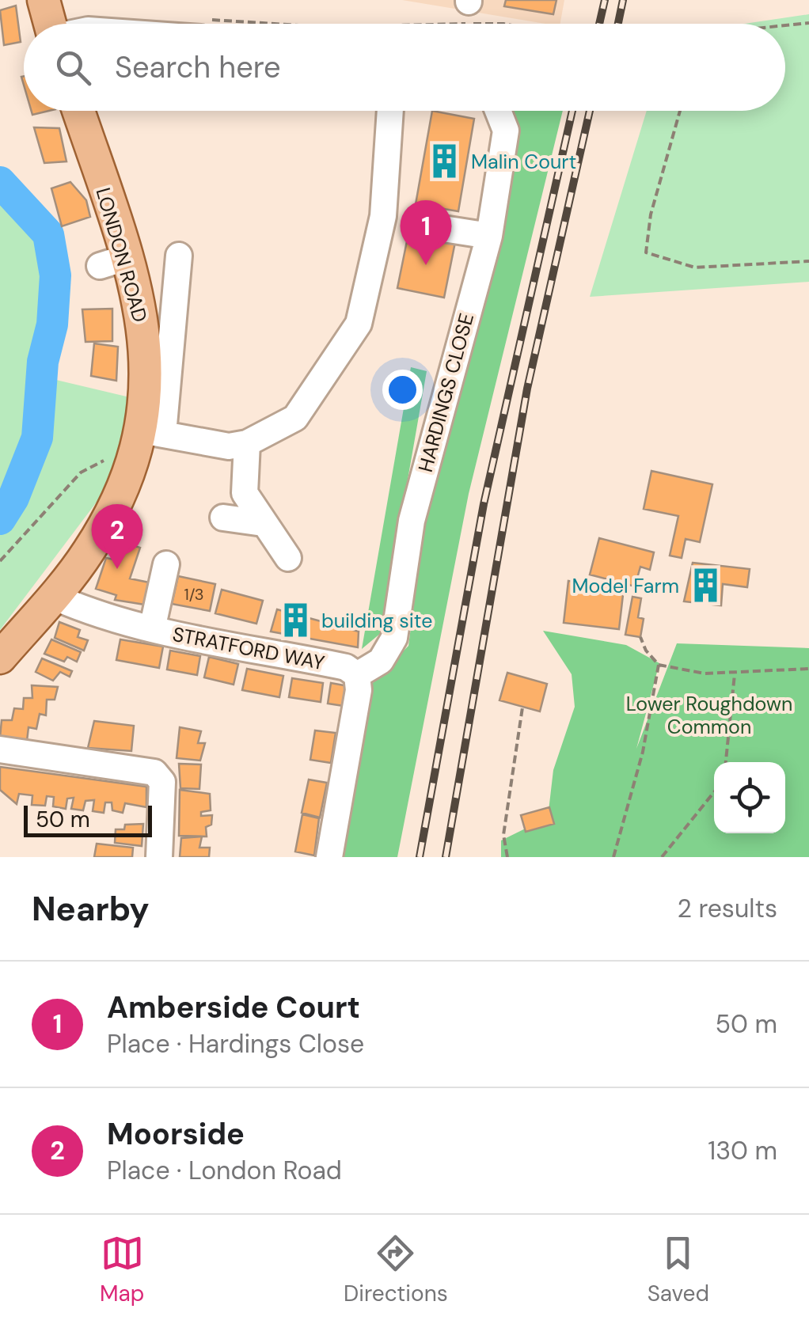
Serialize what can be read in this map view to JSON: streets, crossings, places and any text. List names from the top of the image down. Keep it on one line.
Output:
{"streets":{"main road":["LONDON ROAD"],"street":["HARDINGS CLOSE","STRATFORD WAY"]},"crossings":[["LONDON ROAD","STRATFORD WAY"],["HARDINGS CLOSE","STRATFORD WAY"]],"parks":["Lower Roughdown Common"],"places":{"building":["Malin Court","Model Farm","building site"]},"house_numbers":["1/3"],"scale_bar":"50 m","page":{"search":"Search here","pins":["1","2"],"scale":"50 m","heading":["Nearby","2 results"],"list":[{"mark":"1","name":"Amberside Court","note":"Place · Hardings Close","value":"50 m"},{"mark":"2","name":"Moorside","note":"Place · London Road","value":"130 m"}],"nav":["Map","Directions","Saved"]}}
